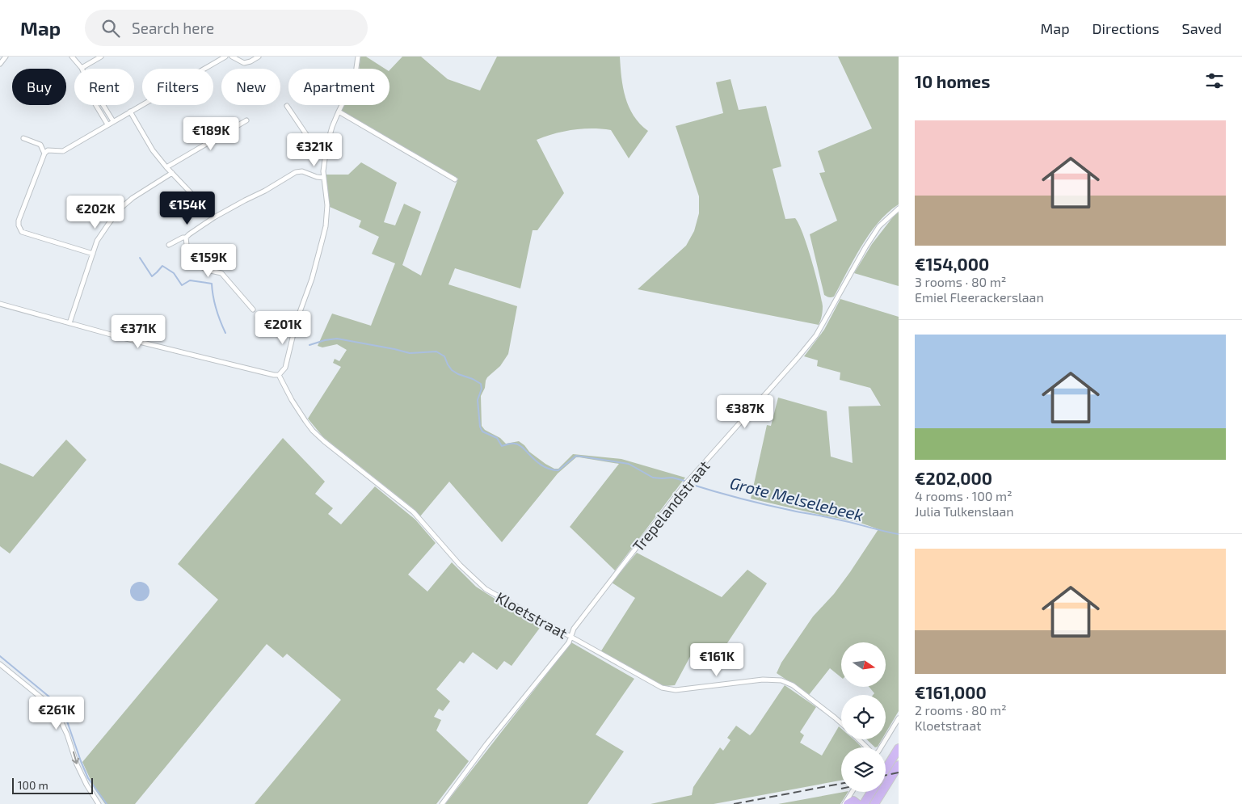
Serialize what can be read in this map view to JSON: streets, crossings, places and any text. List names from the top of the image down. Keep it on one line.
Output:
{"streets":{"street":["Trepelandstraat","Kloetstraat"]},"crossings":[["Trepelandstraat","Kloetstraat"]],"water":["Grote Melselebeek"],"scale_bar":"100 m","north":"right","page":{"header":"Map","search":"Search here","nav":["Map","Directions","Saved"],"heading":"10 homes","chip":["Buy","Rent","Filters","New","Apartment"],"list":[{"name":"€154,000","note":"3 rooms · 80 m² · Emiel Fleerackerslaan"},{"name":"€202,000","note":"4 rooms · 100 m² · Julia Tulkenslaan"},{"name":"€161,000","note":"2 rooms · 80 m² · Kloetstraat"}],"price":["€189K","€321K","€154K","€202K","€159K","€201K","€371K","€387K","€161K","€261K"],"scale":"100 m"}}
